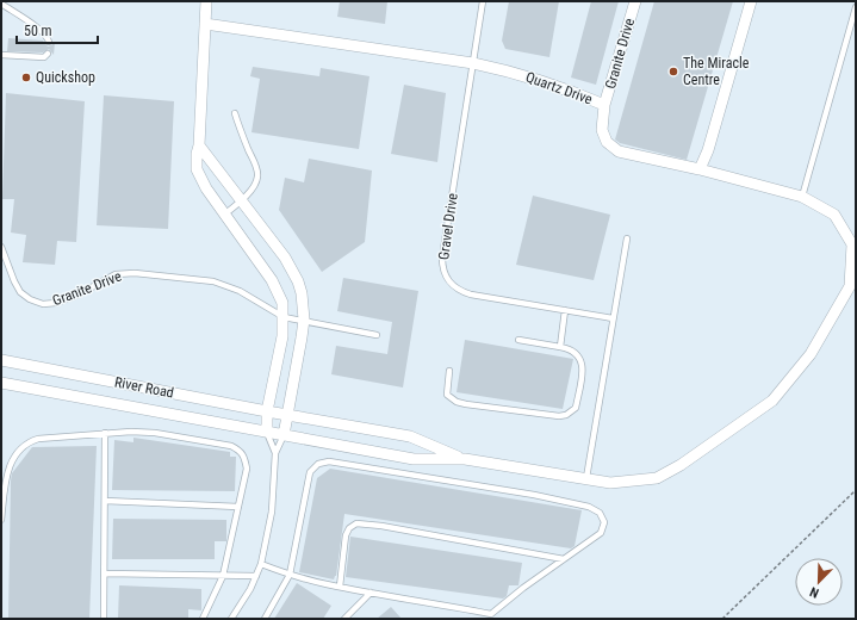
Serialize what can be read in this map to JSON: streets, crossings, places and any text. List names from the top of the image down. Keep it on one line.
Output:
{"streets":{"street":["Granite Drive","Quartz Drive","River Road"],"lane":["Gravel Drive"]},"crossings":[["Granite Drive","Quartz Drive"],["Quartz Drive","Gravel Drive"]],"places":["The Miracle Centre","Quickshop"],"scale_bar":"50 m","north":"bottom left"}
